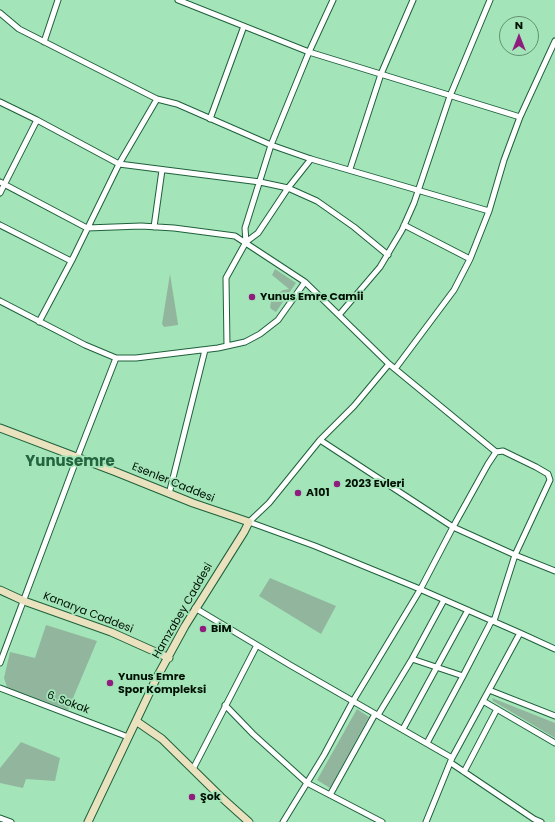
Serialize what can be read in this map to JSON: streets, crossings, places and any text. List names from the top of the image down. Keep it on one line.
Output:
{"streets":{"street":["Esenler Caddesi","Hamzabey Caddesi","Kanarya Caddesi","6. Sokak"]},"crossings":[["Esenler Caddesi","Hamzabey Caddesi"],["Hamzabey Caddesi","Kanarya Caddesi"],["Hamzabey Caddesi","6. Sokak"]],"districts":["Yunusemre"],"places":["Yunus Emre Camii","2023 Evleri","A101","BİM","Yunus Emre Spor Kompleksi","Şok"],"north":"top"}
